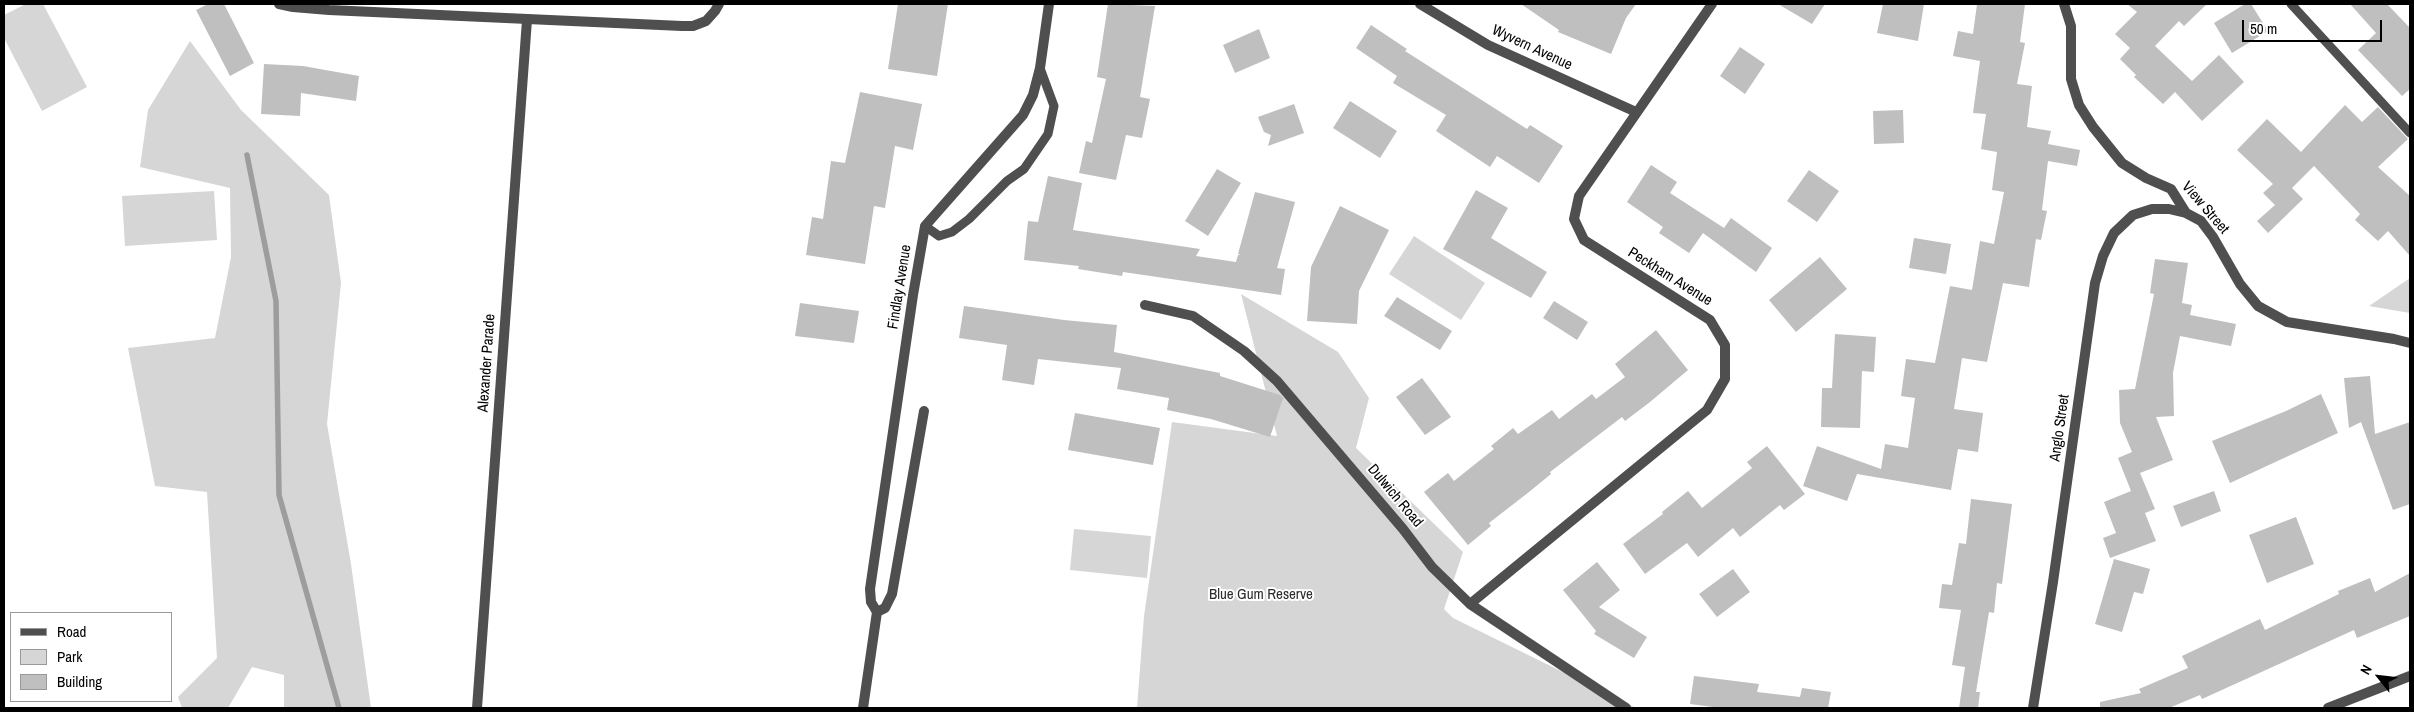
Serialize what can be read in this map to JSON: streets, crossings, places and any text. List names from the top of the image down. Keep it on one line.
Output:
{"streets":{"street":["Wyvern Avenue","View Street","Peckham Avenue","Findlay Avenue","Alexander Parade","Anglo Street","Dulwich Road"]},"crossings":[["Wyvern Avenue","Peckham Avenue"],["View Street","Anglo Street"],["Peckham Avenue","Dulwich Road"]],"parks":["Blue Gum Reserve"],"legend":["Road","Park","Building"],"scale_bar":"50 m","north":"top left"}
